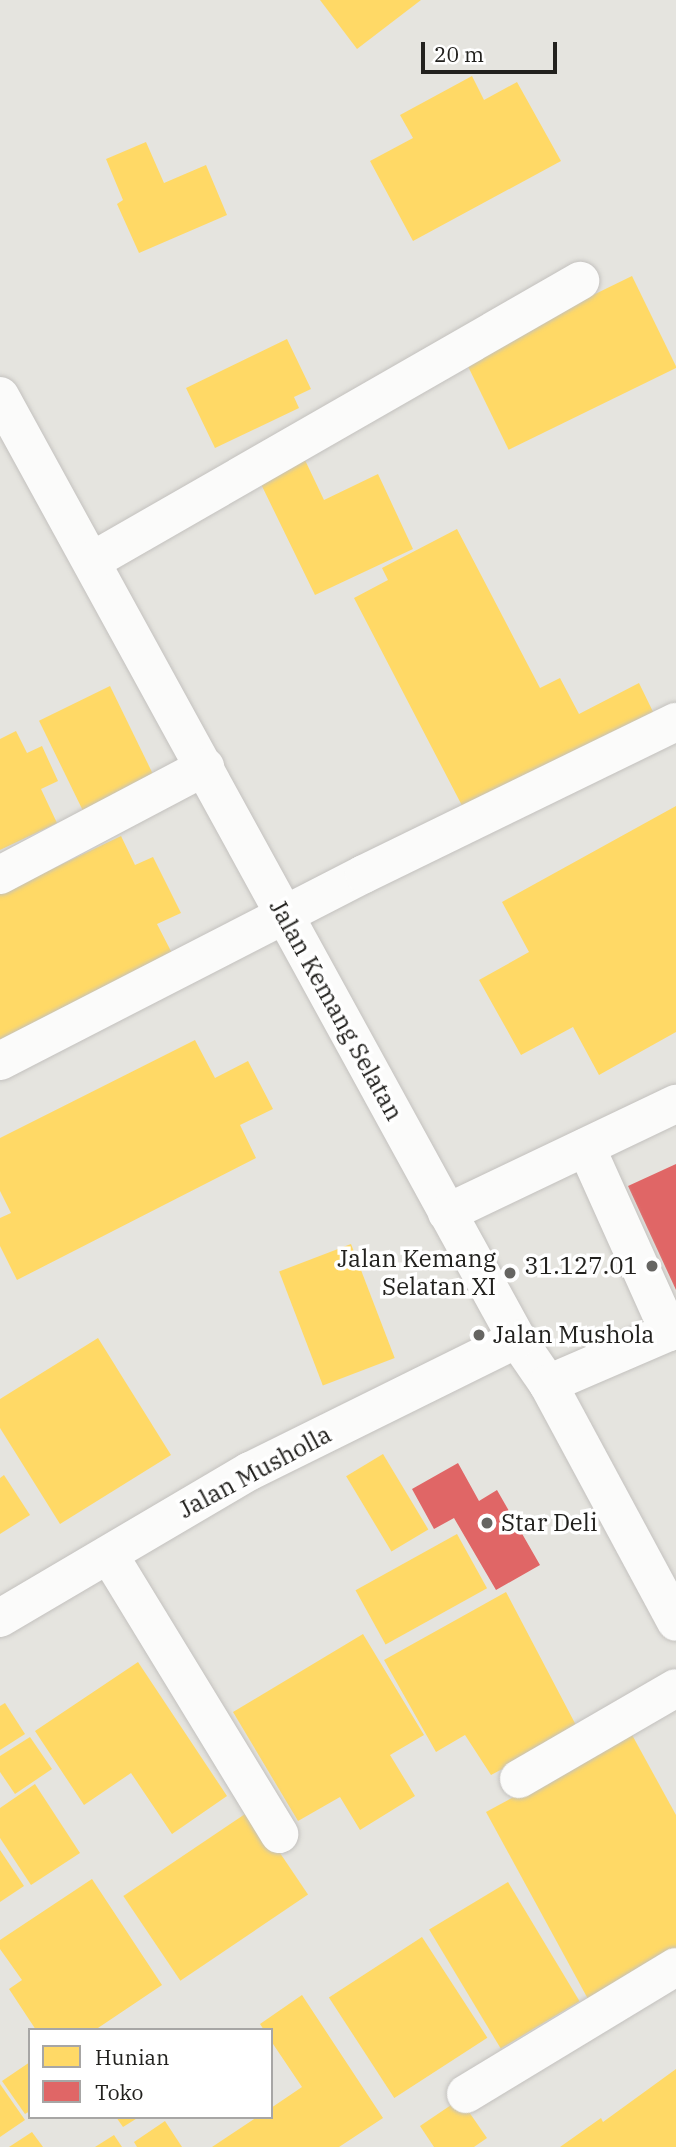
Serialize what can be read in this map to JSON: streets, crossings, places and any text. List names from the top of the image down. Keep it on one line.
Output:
{"streets":{"street":["Jalan Kemang Selatan","Jalan Musholla"]},"crossings":[["Jalan Kemang Selatan","Jalan Musholla"]],"places":["31.127.01","Jalan Kemang Selatan XI","Jalan Mushola","Star Deli"],"legend":["Hunian","Toko"],"scale_bar":"20 m"}
